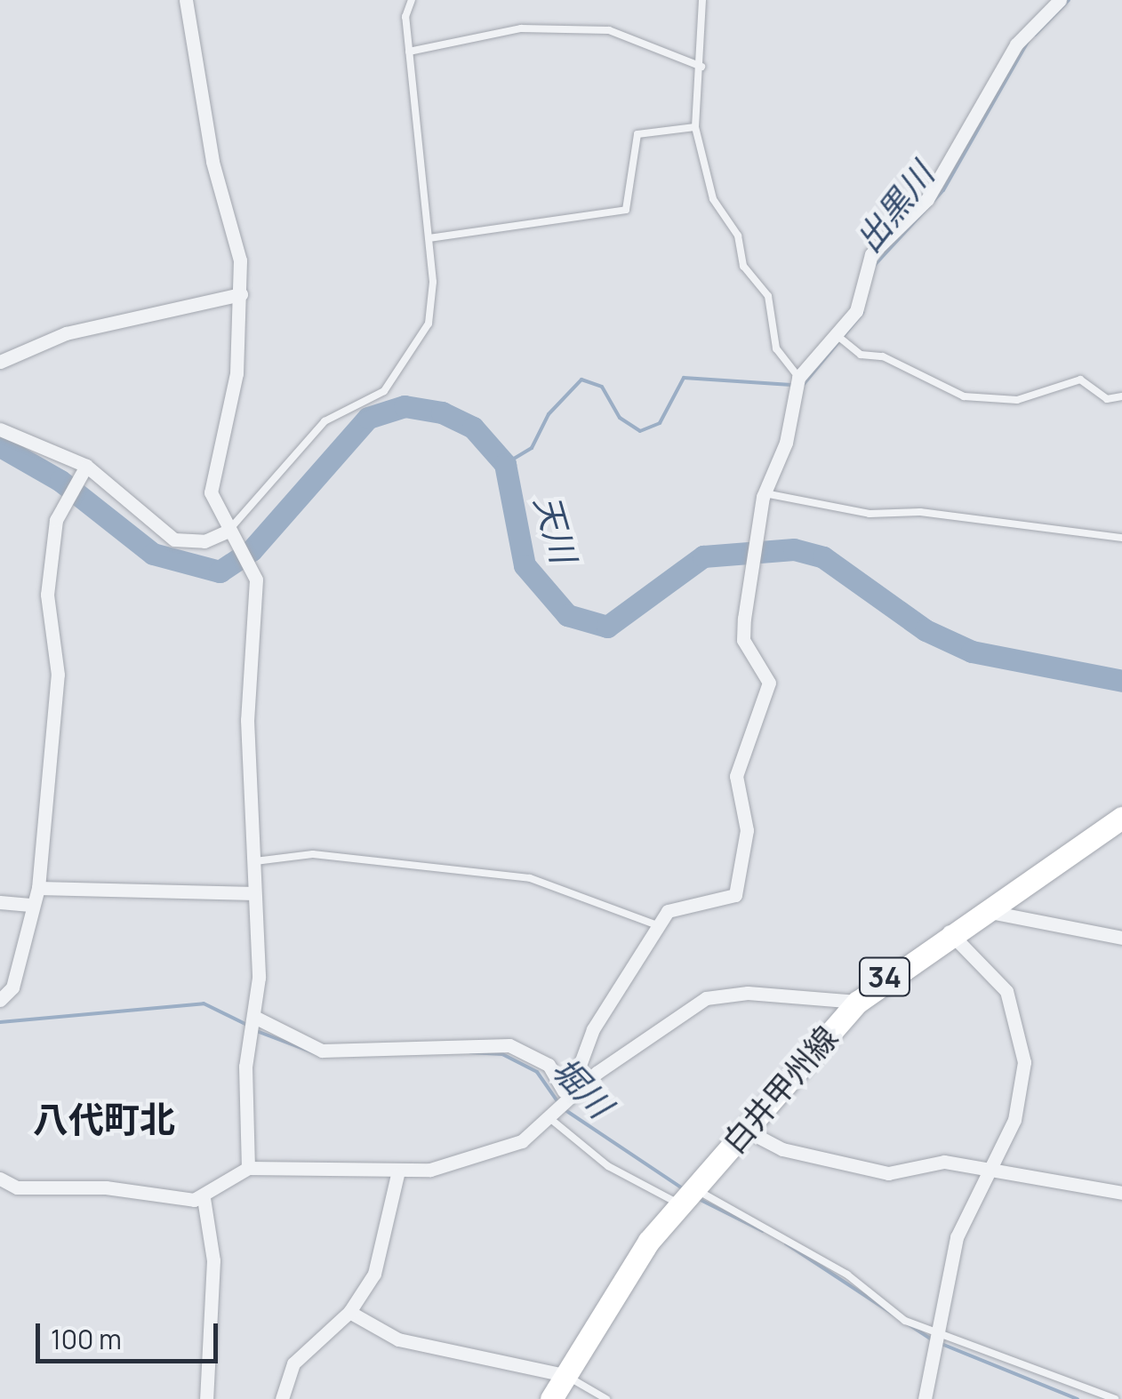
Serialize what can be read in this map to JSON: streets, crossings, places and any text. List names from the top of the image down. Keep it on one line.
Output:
{"streets":{"main road":["34","白井甲州線"]},"districts":["八代町北"],"water":["出黒川","天川","堀川"],"scale_bar":"100 m"}
